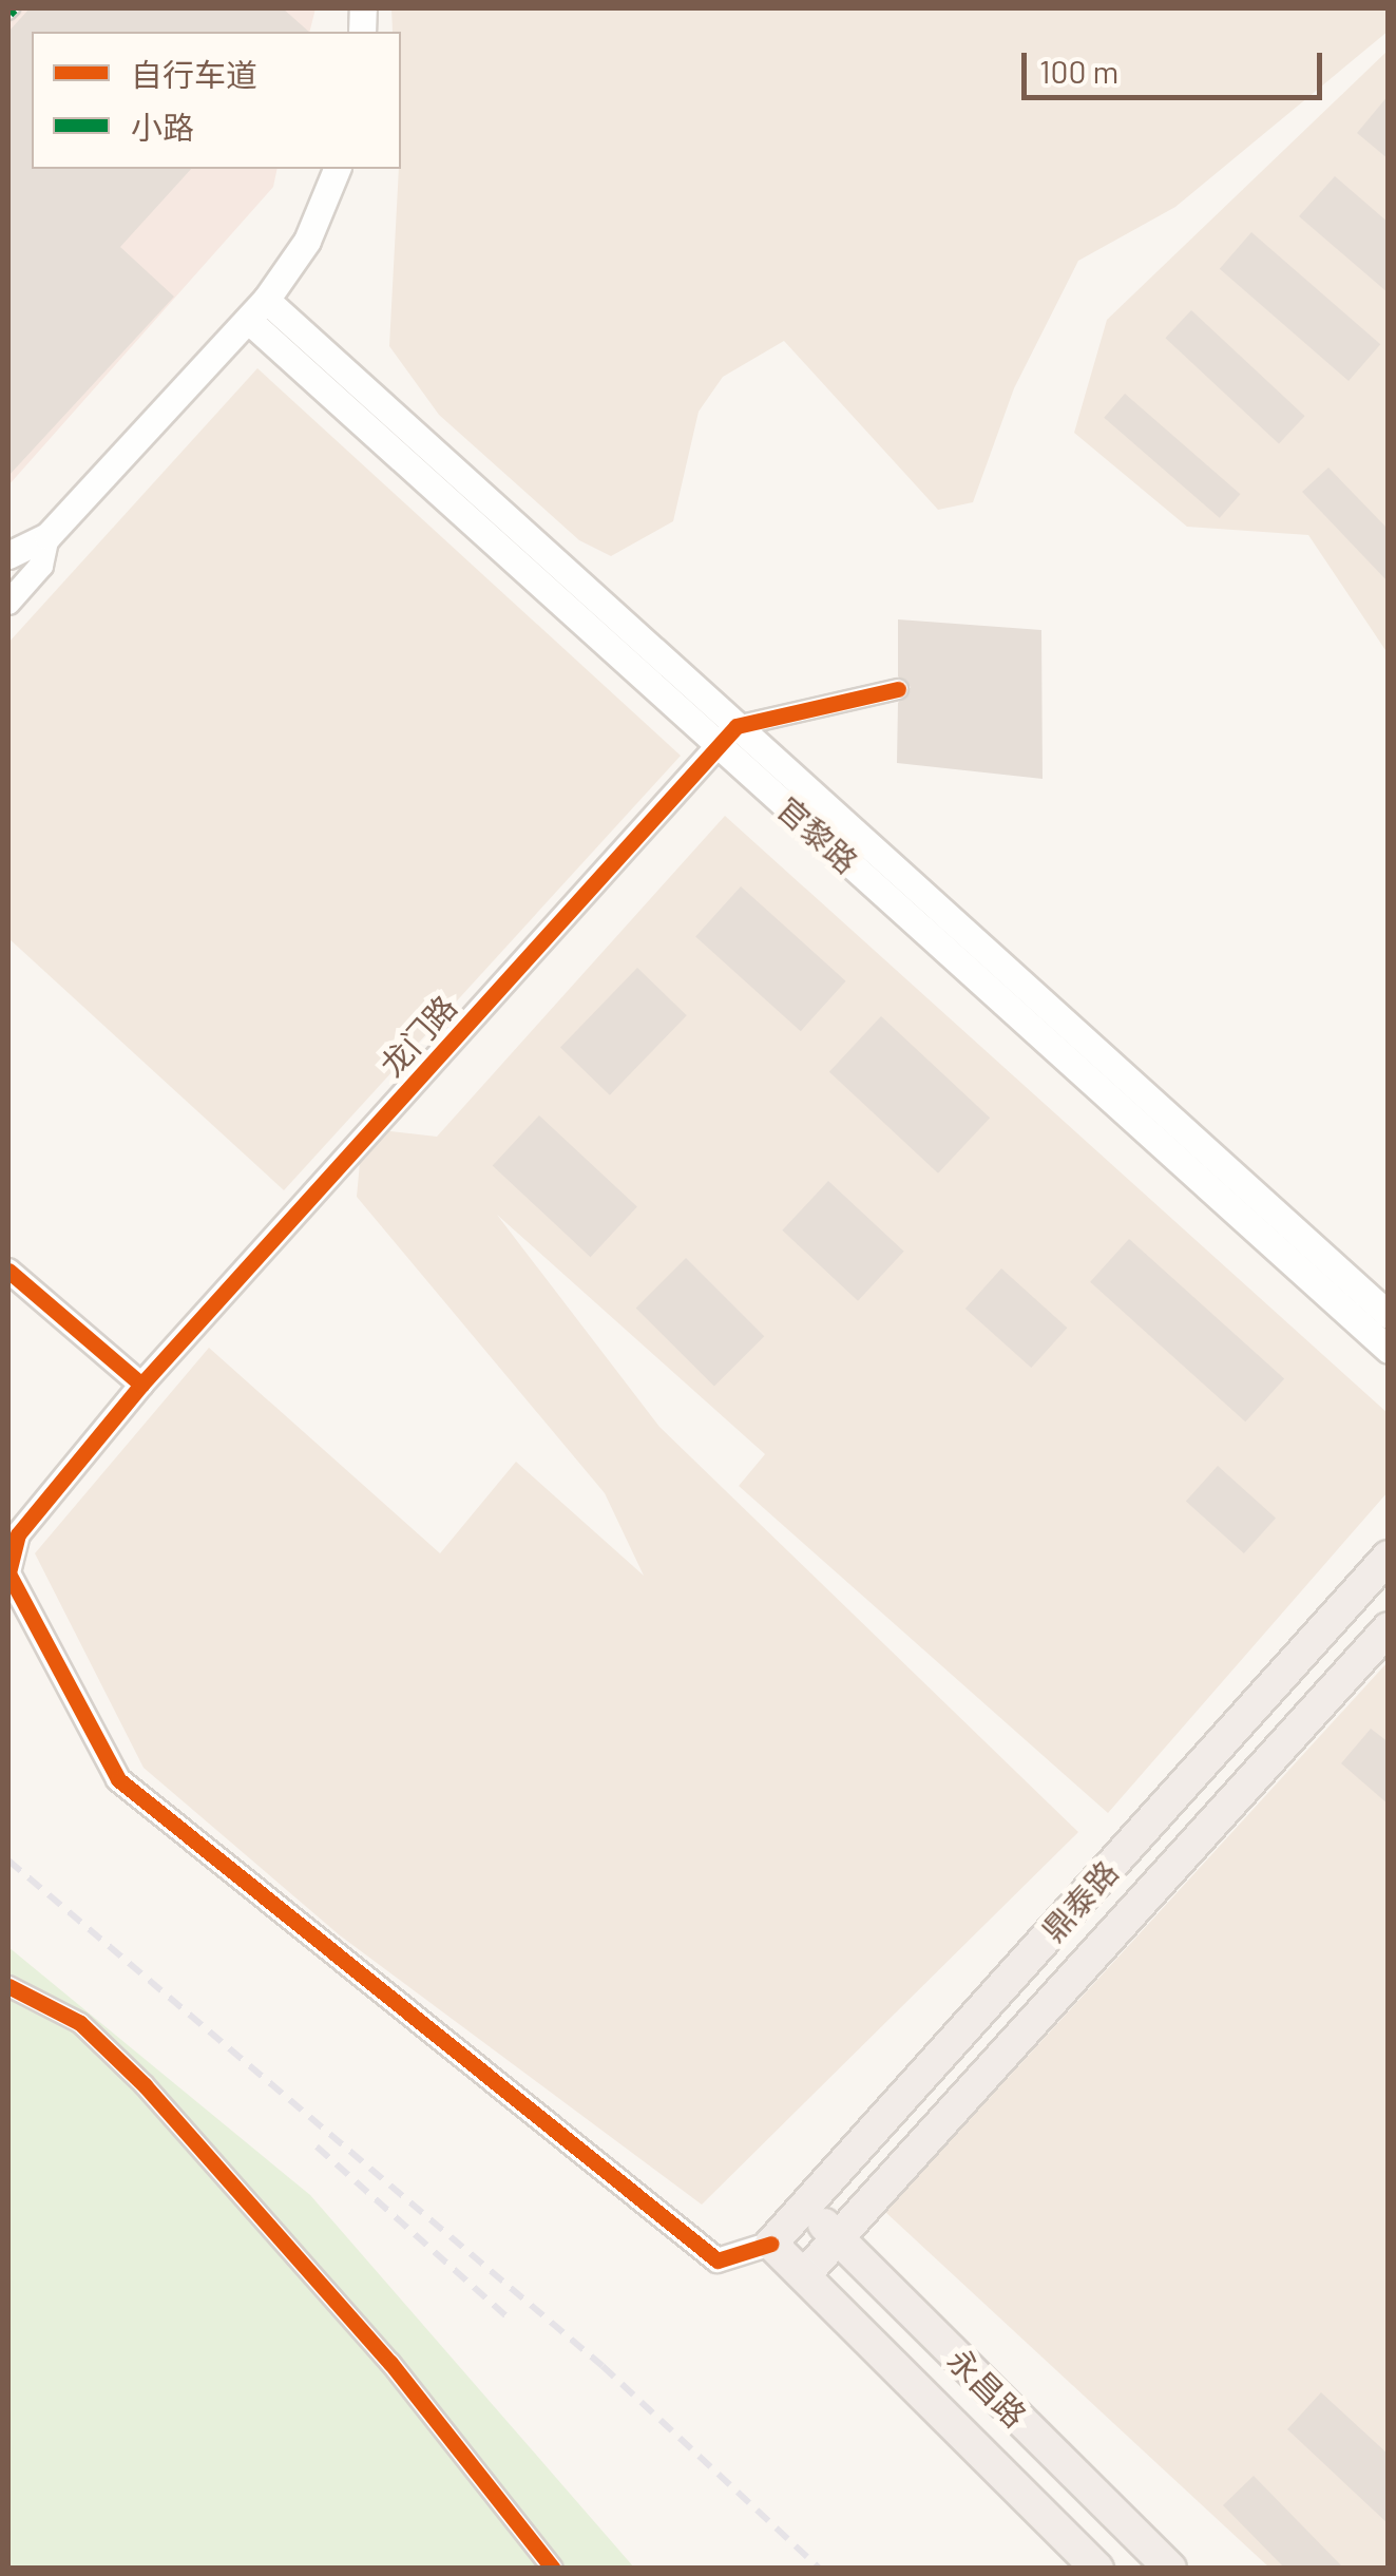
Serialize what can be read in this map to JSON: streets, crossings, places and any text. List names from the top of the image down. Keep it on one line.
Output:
{"streets":{"highway":["鼎泰路","永昌路"],"main road":["官黎路"],"street":["龙门路"]},"crossings":[["官黎路","龙门路"],["龙门路","鼎泰路"],["龙门路","永昌路"],["鼎泰路","永昌路"]],"legend":["自行车道","小路"],"scale_bar":"100 m"}
